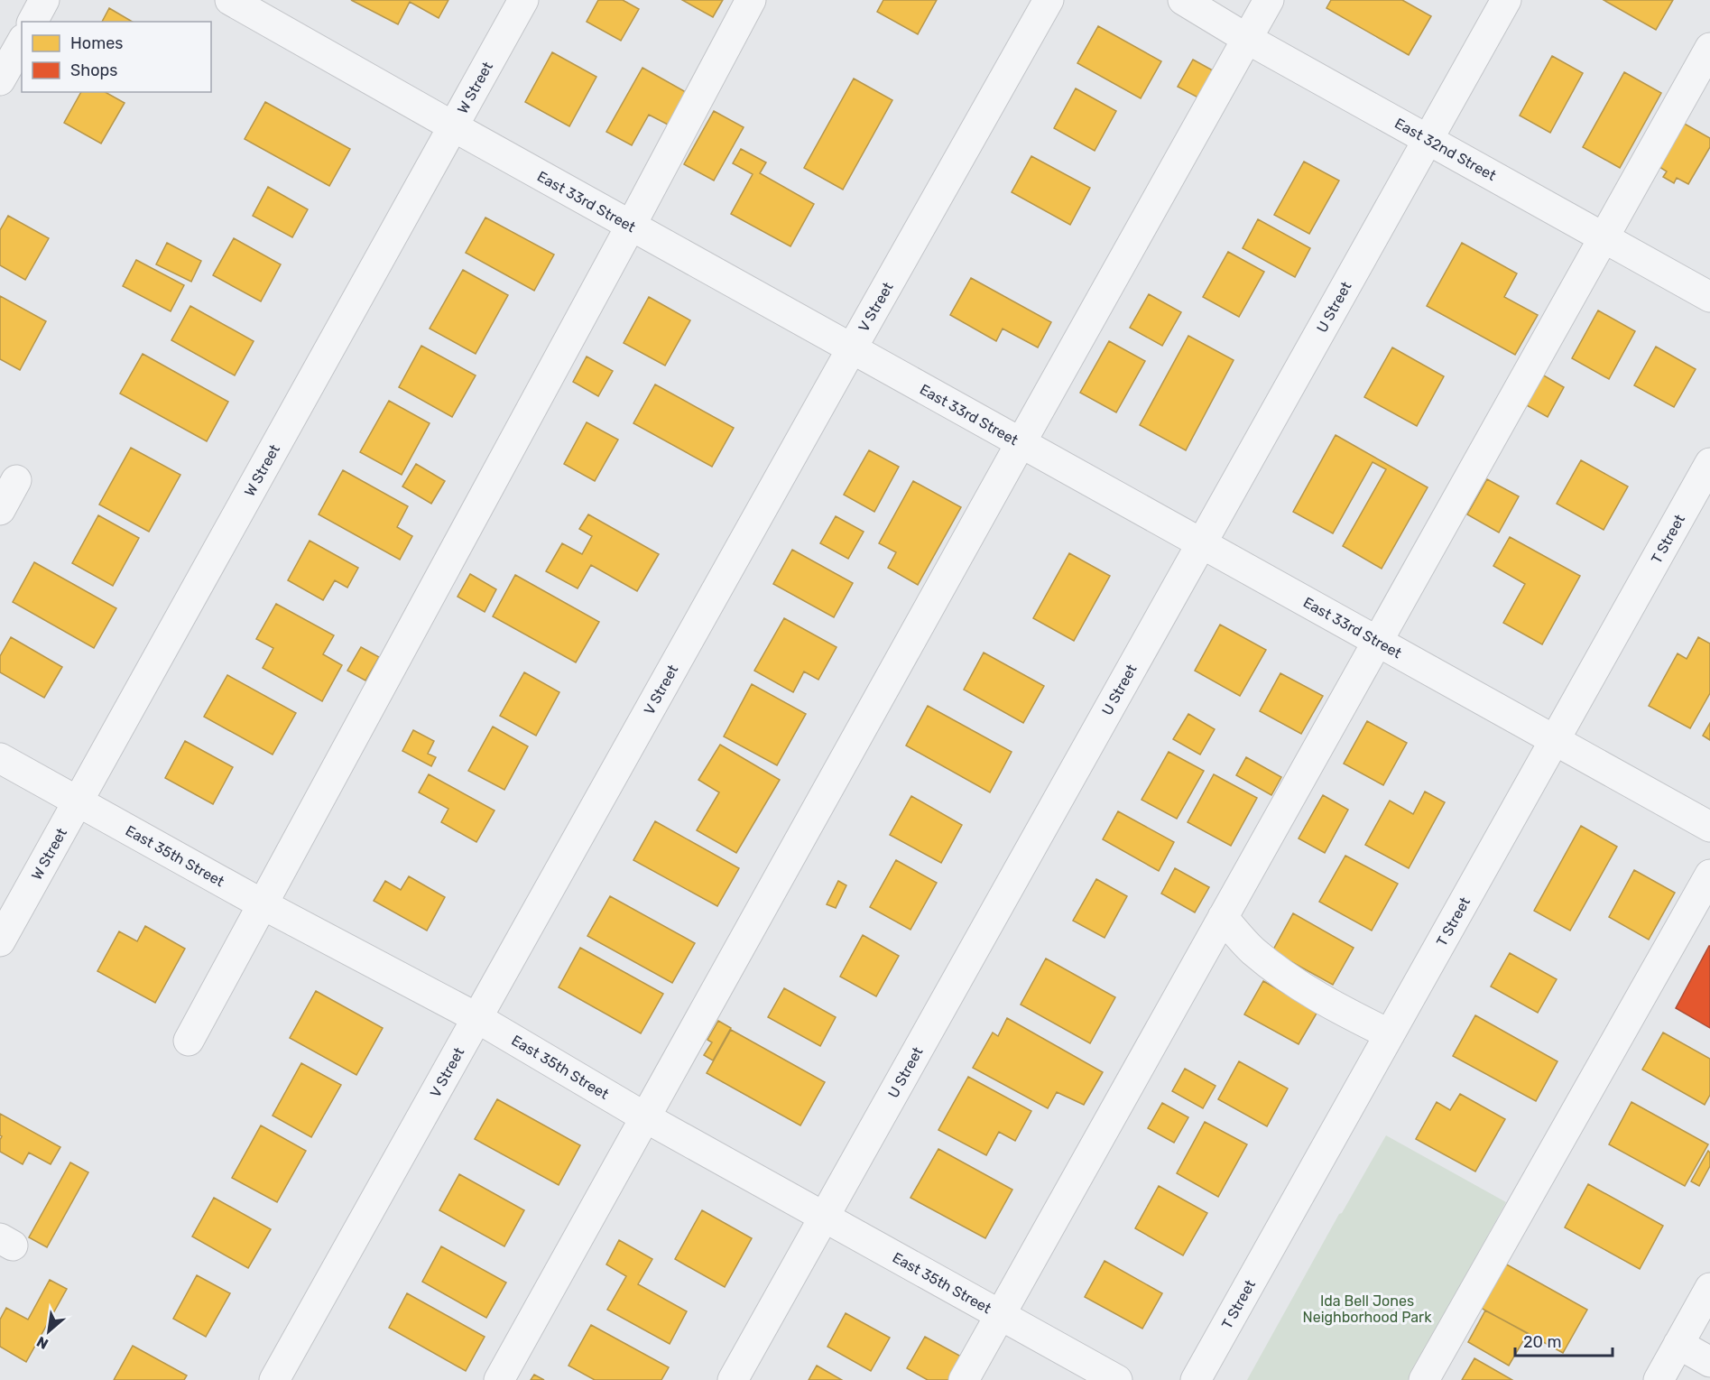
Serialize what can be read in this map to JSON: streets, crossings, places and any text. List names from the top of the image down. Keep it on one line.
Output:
{"streets":{"street":["W Street","East 32nd Street","East 33rd Street","V Street","U Street","T Street","East 35th Street"]},"crossings":[["W Street","East 33rd Street"],["W Street","East 35th Street"],["East 32nd Street","U Street"],["East 33rd Street","V Street"],["East 33rd Street","U Street"],["East 33rd Street","T Street"],["V Street","East 35th Street"],["U Street","East 35th Street"]],"parks":["Ida Bell Jones Neighborhood Park"],"legend":["Homes","Shops"],"scale_bar":"20 m","north":"bottom left"}
